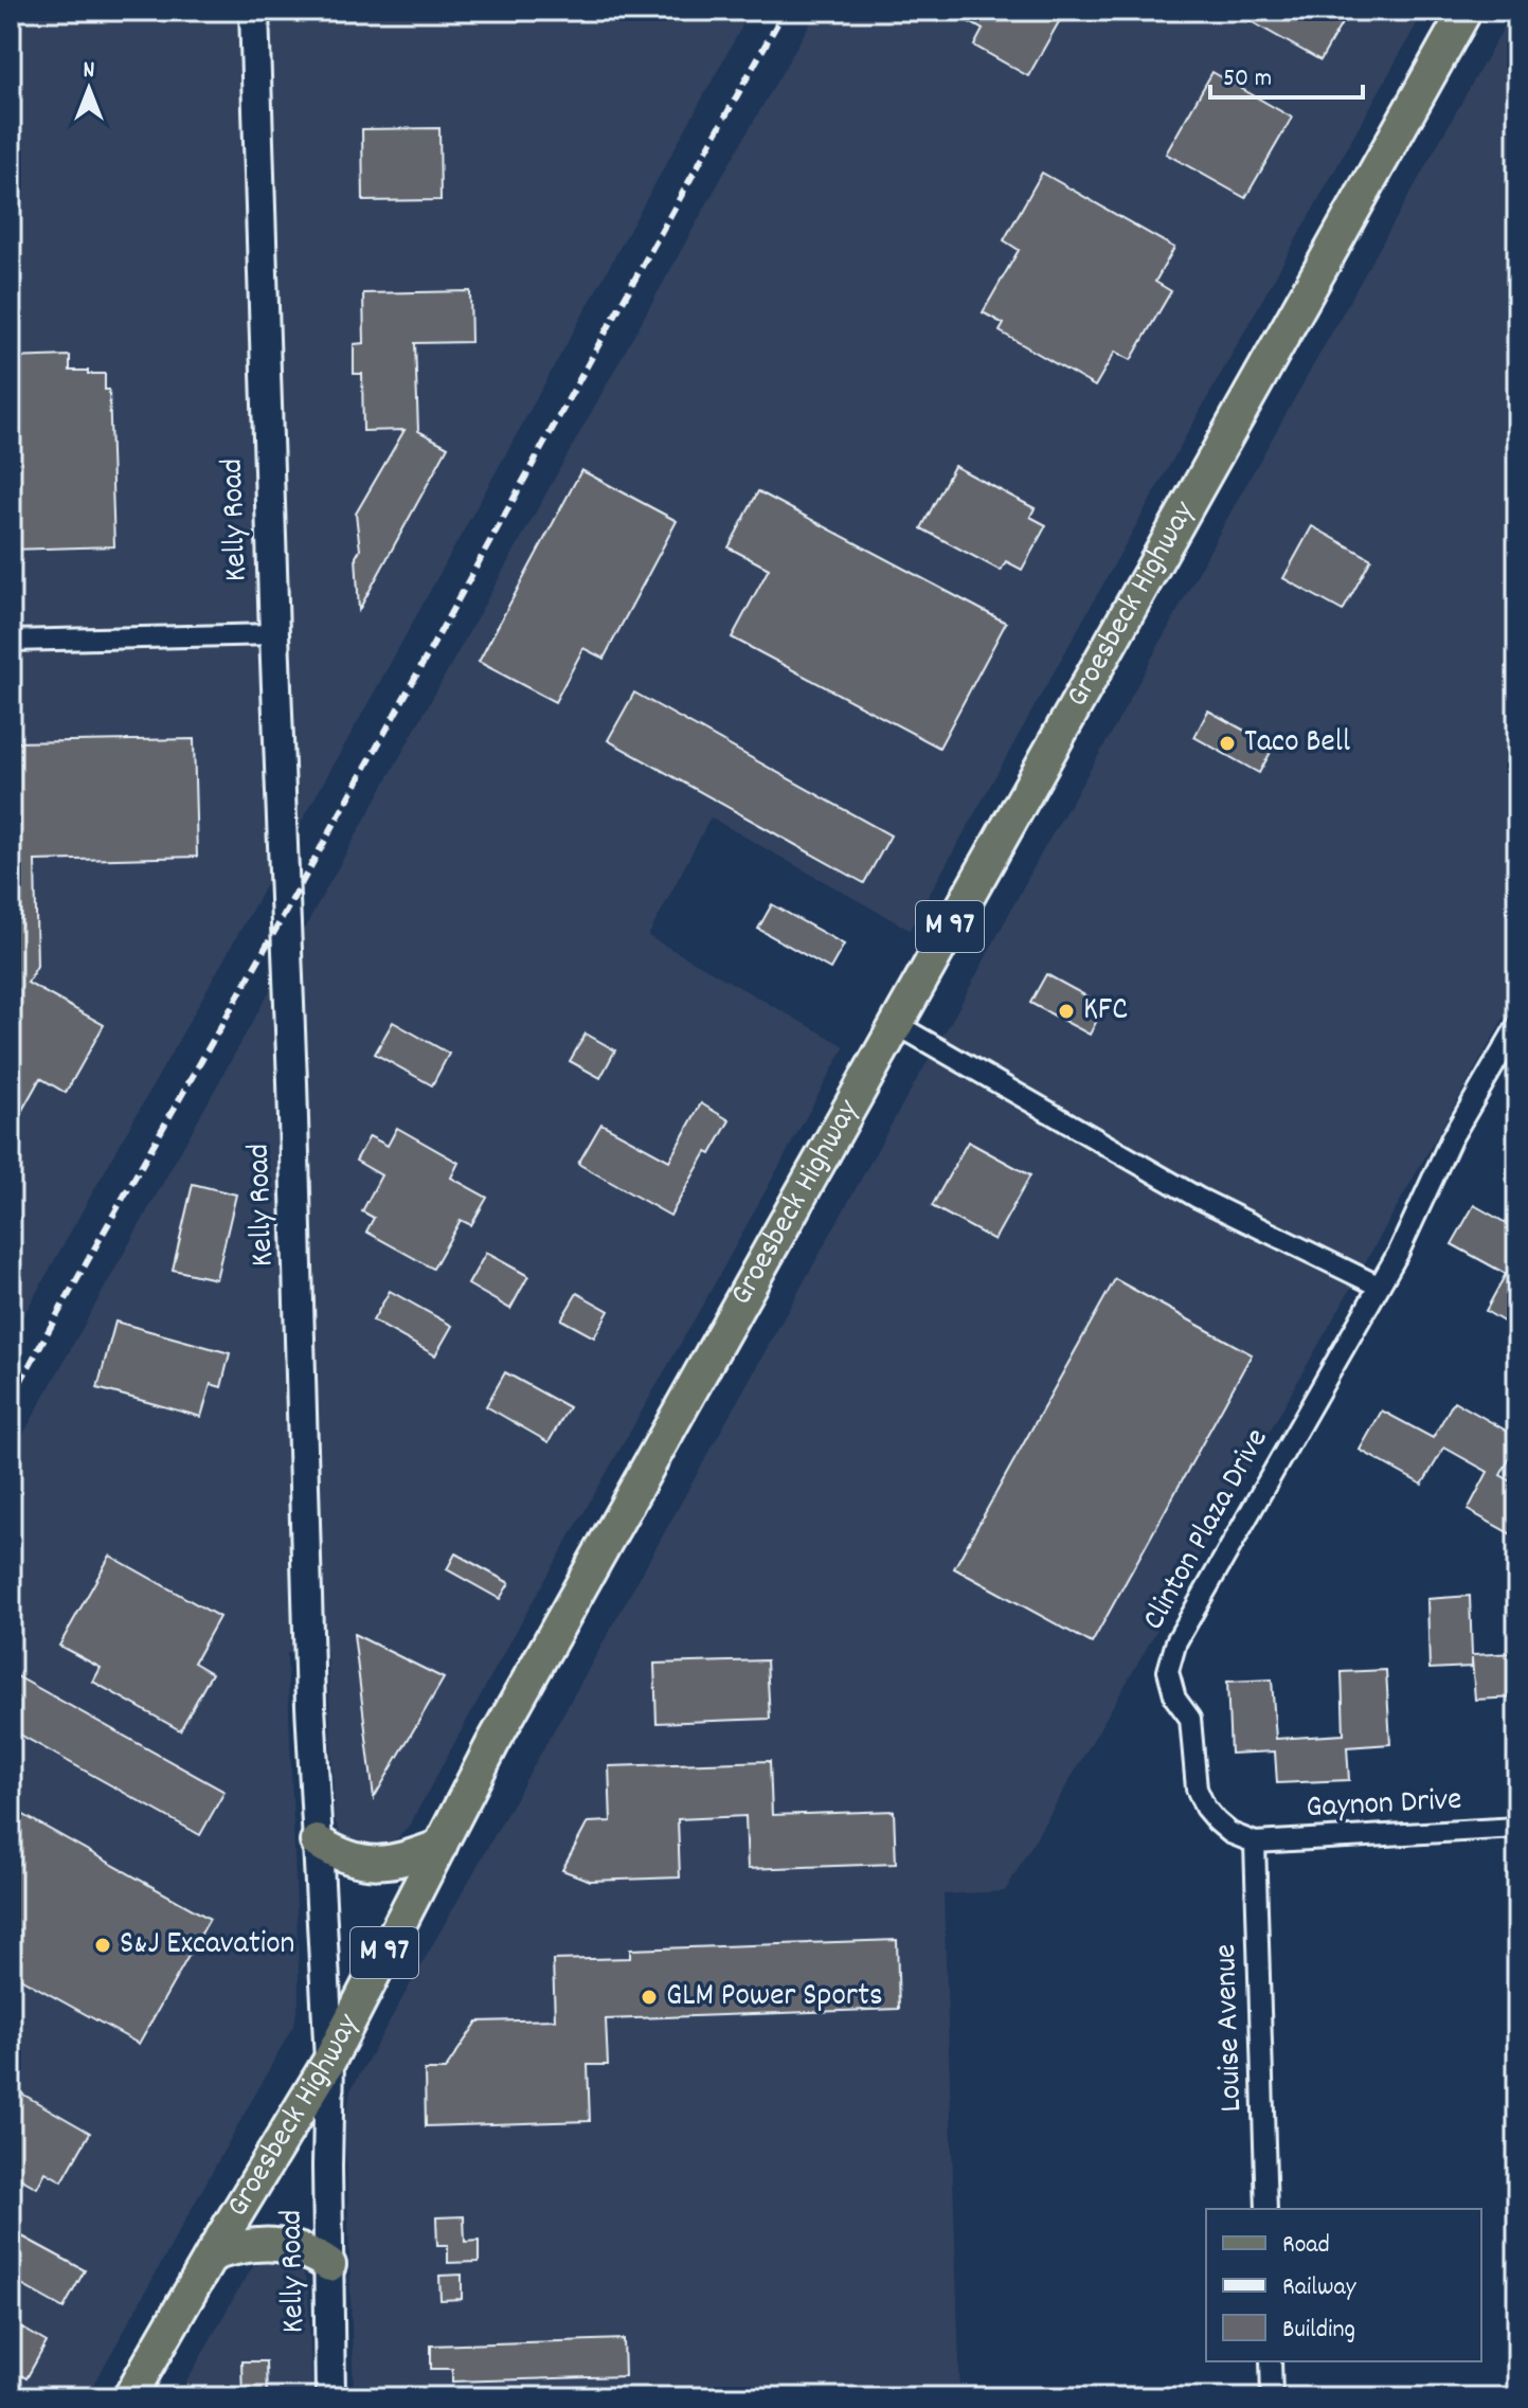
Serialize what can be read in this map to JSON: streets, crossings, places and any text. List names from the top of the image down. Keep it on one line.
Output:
{"streets":{"main road":["Groesbeck Highway","M 97"],"street":["Kelly Road","Clinton Plaza Drive","Gaynon Drive","Louise Avenue"]},"crossings":[["Kelly Road","Groesbeck Highway"],["Clinton Plaza Drive","Gaynon Drive"],["Clinton Plaza Drive","Louise Avenue"],["Gaynon Drive","Louise Avenue"]],"places":["Taco Bell","KFC","S&J Excavation","GLM Power Sports"],"legend":["Road","Railway","Building"],"scale_bar":"50 m","north":"top"}
